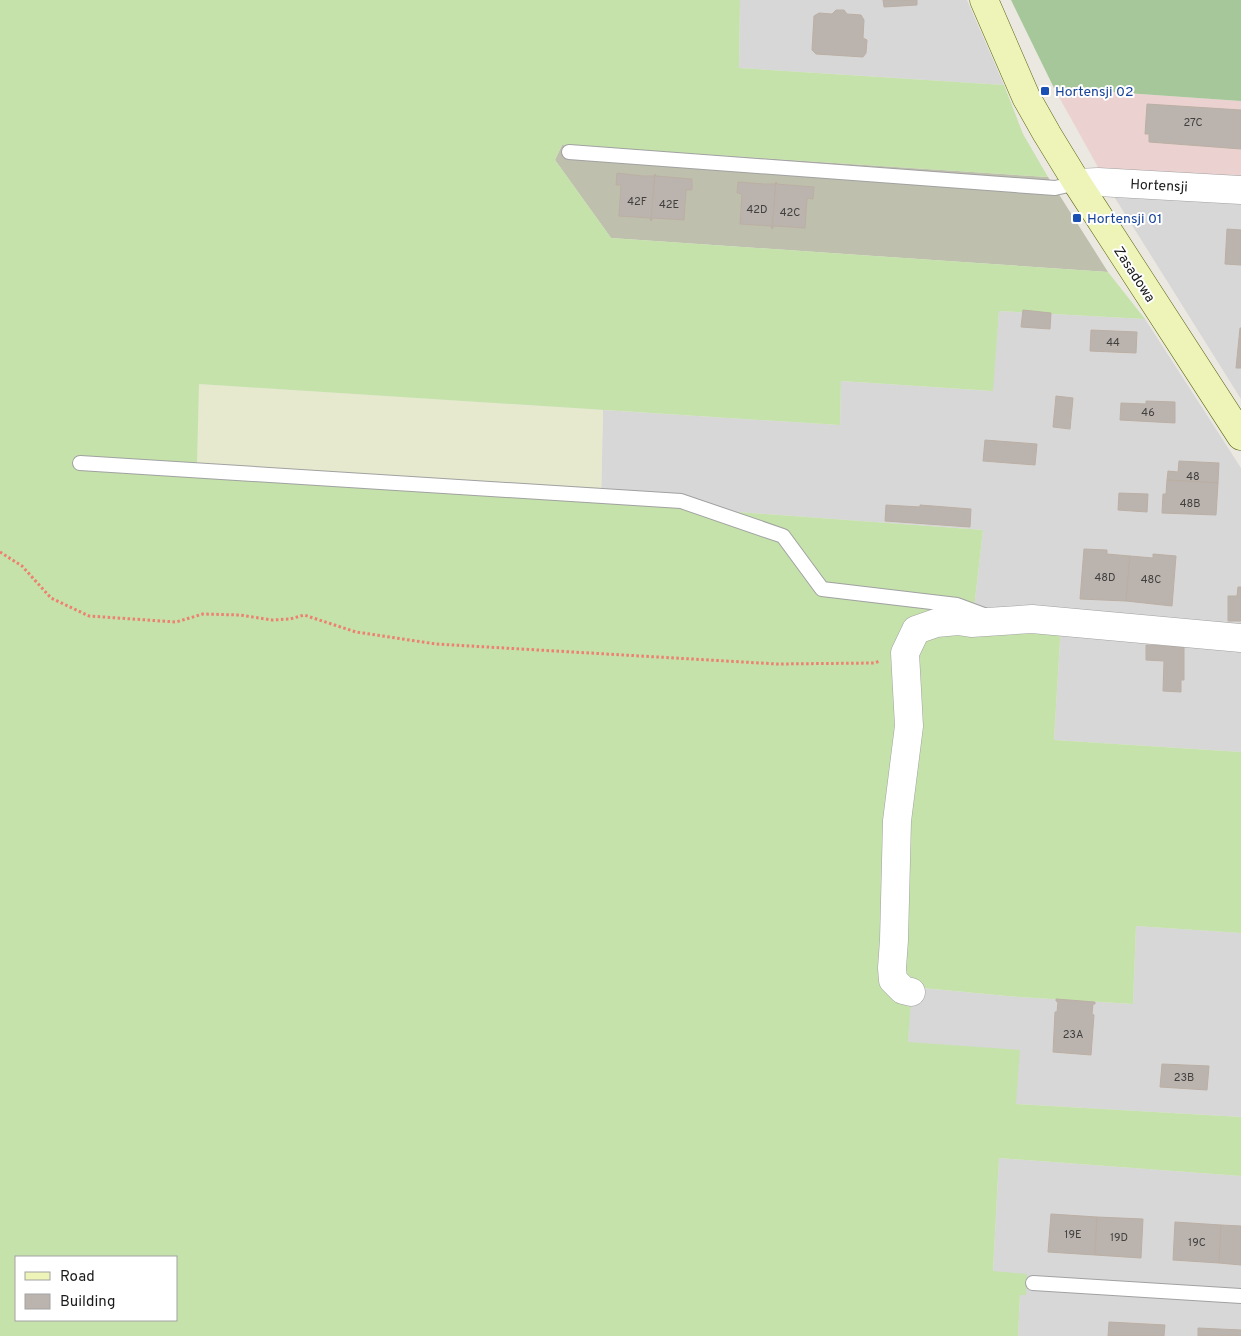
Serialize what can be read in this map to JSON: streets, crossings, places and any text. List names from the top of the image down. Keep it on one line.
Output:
{"streets":{"street":["Hortensji","Zasadowa"]},"crossings":[["Hortensji","Zasadowa"]],"places":{"transit":["Hortensji 02","Hortensji 01"]},"house_numbers":["27C","42F","42E","42D","42C","44","46","48","48B","48D","48C","23A","23B","19E","19D","19C"],"legend":["Road","Building"]}
